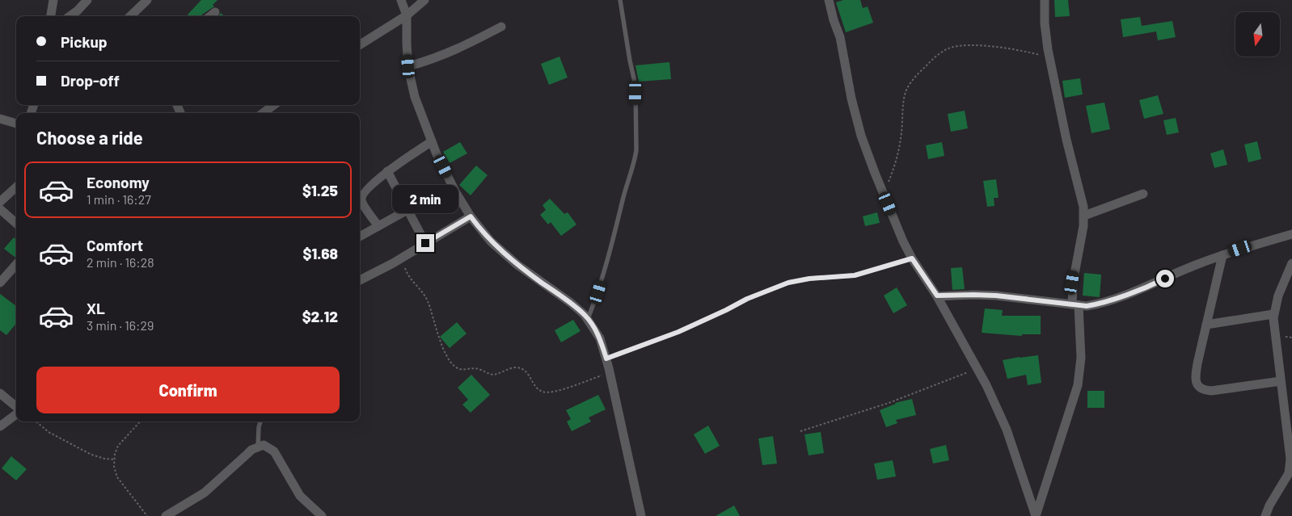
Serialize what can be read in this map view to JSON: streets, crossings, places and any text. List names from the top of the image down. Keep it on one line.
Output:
{"north":"bottom","page":{"banner":["Pickup","Drop-off"],"heading":"Choose a ride","list":[{"name":"Economy","note":"1 min · 16:27","value":"$1.25"},{"name":"Comfort","note":"2 min · 16:28","value":"$1.68"},{"name":"XL","note":"3 min · 16:29","value":"$2.12"}],"bubble":"2 min","buttons":"Confirm"}}
